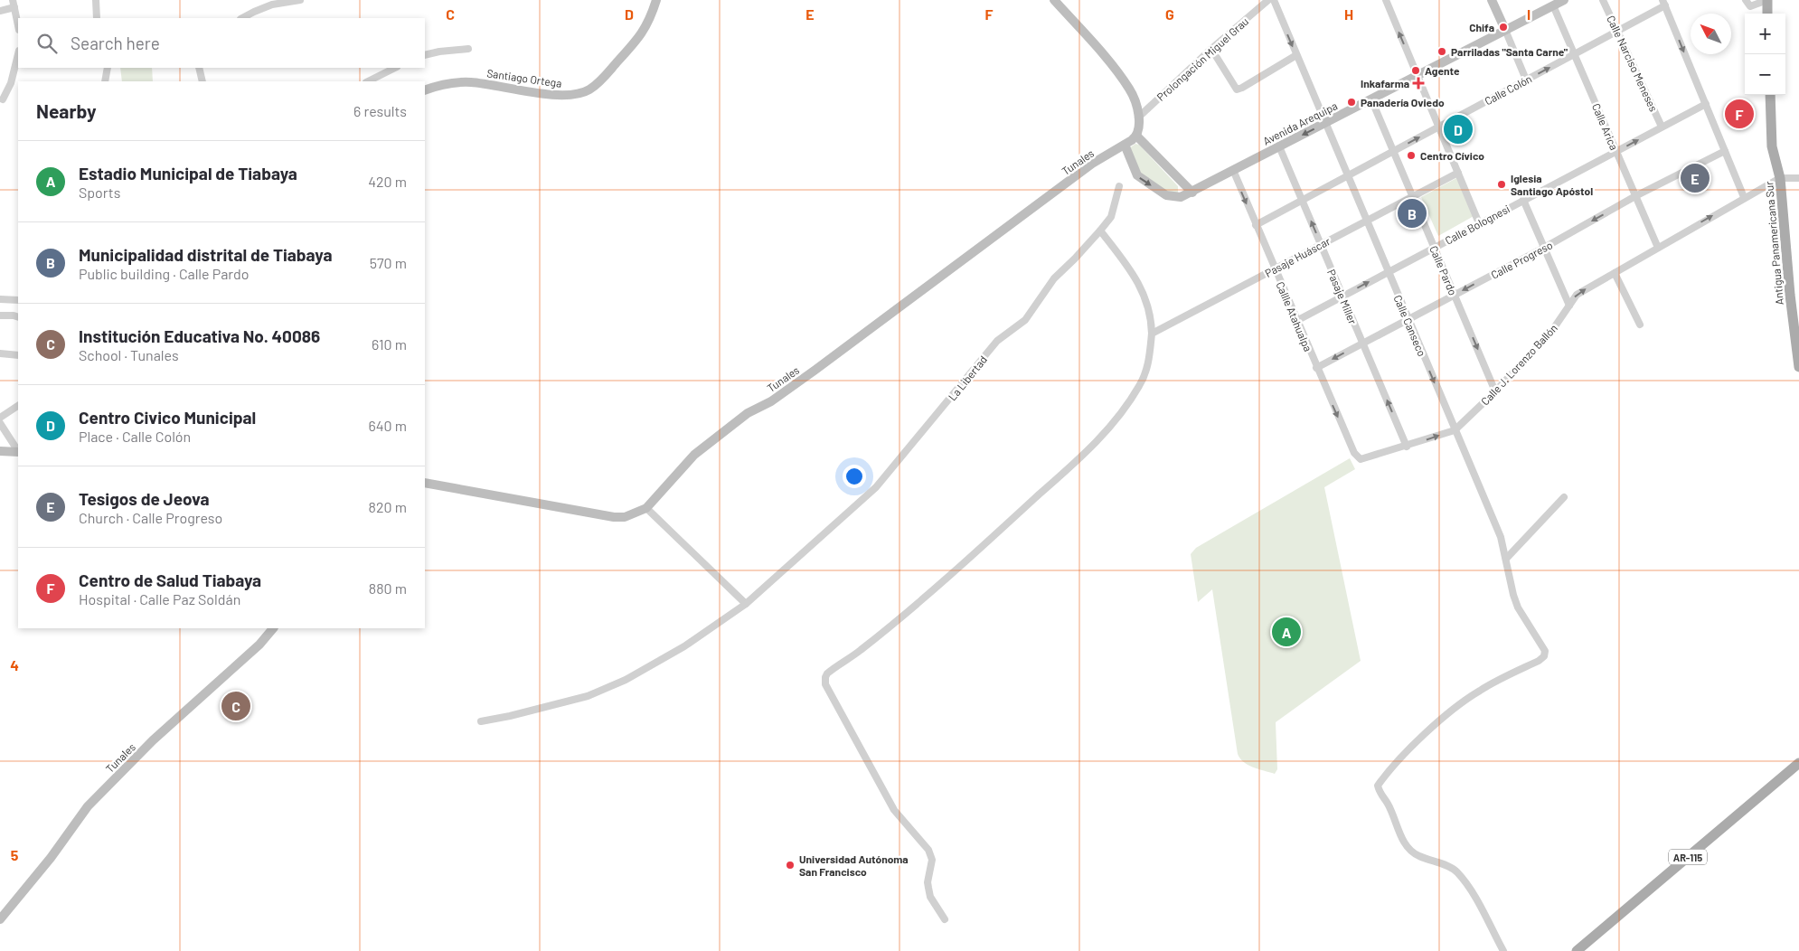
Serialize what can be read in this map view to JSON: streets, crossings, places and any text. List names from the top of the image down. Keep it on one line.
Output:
{"streets":{"main road":["Antigua Panamericana Sur","AR-115"],"street":["Prolongación Miguel Grau","Calle Narciso Meneses","Santiago Ortega","Calle Colón","Avenida Arequipa","Calle Arica","Tunales","Calle Bolognesi","Pasaje Huáscar","Calle Progreso","Calle Pardo","Pasaje Miller","Callle Atahualpa","Calle Canseco","Calle J. Lorenzo Ballón","La Libertad"]},"crossings":[["Calle Narciso Meneses","Calle Colón"],["Calle Narciso Meneses","Calle Bolognesi"],["Calle Colón","Calle Arica"],["Calle Colón","Calle Pardo"],["Calle Colón","Pasaje Miller"],["Calle Colón","Callle Atahualpa"],["Calle Colón","Calle Canseco"],["Avenida Arequipa","Calle Arica"],["Avenida Arequipa","Tunales"],["Avenida Arequipa","Calle Pardo"],["Avenida Arequipa","Pasaje Miller"],["Avenida Arequipa","Callle Atahualpa"],["Avenida Arequipa","Calle Canseco"],["Calle Arica","Calle Bolognesi"],["Calle Arica","Calle Progreso"],["Calle Arica","Calle J. Lorenzo Ballón"],["Calle Bolognesi","Calle Pardo"],["Calle Bolognesi","Pasaje Miller"],["Calle Bolognesi","Callle Atahualpa"],["Calle Bolognesi","Calle Canseco"],["Antigua Panamericana Sur","Calle J. Lorenzo Ballón"],["Pasaje Huáscar","Calle Pardo"],["Pasaje Huáscar","Pasaje Miller"],["Pasaje Huáscar","Callle Atahualpa"],["Pasaje Huáscar","Calle Canseco"],["Calle Progreso","Calle Pardo"],["Calle Progreso","Pasaje Miller"],["Calle Progreso","Callle Atahualpa"],["Calle Progreso","Calle Canseco"],["Calle Pardo","Calle J. Lorenzo Ballón"],["Pasaje Miller","Calle J. Lorenzo Ballón"],["Callle Atahualpa","Calle J. Lorenzo Ballón"],["Calle Canseco","Calle J. Lorenzo Ballón"]],"one_way":["Calle Progreso","Pasaje Miller","Callle Atahualpa","Calle J. Lorenzo Ballón"],"places":{"other":["Chifa","Parriladas \"Santa Carne\"","Agente","Panadería Oviedo","Centro Cívico","Iglesia Santiago Apóstol","Universidad Autónoma San Francisco"],"health":["Inkafarma"]},"north":"top left","page":{"map_buttons":["+","−"],"search":"Search here","heading":["Nearby","6 results"],"pins":["F","D","E","B","A","C"],"list":[{"mark":"A","name":"Estadio Municipal de Tiabaya","note":"Sports","value":"420 m"},{"mark":"B","name":"Municipalidad distrital de Tiabaya","note":"Public building · Calle Pardo","value":"570 m"},{"mark":"C","name":"Institución Educativa No. 40086","note":"School · Tunales","value":"610 m"},{"mark":"D","name":"Centro Civico Municipal","note":"Place · Calle Colón","value":"640 m"},{"mark":"E","name":"Tesigos de Jeova","note":"Church · Calle Progreso","value":"820 m"},{"mark":"F","name":"Centro de Salud Tiabaya","note":"Hospital · Calle Paz Soldán","value":"880 m"}]},"grid":{"columns":["C","D","E","F","G","H","I"],"rows":["4","5"]}}
